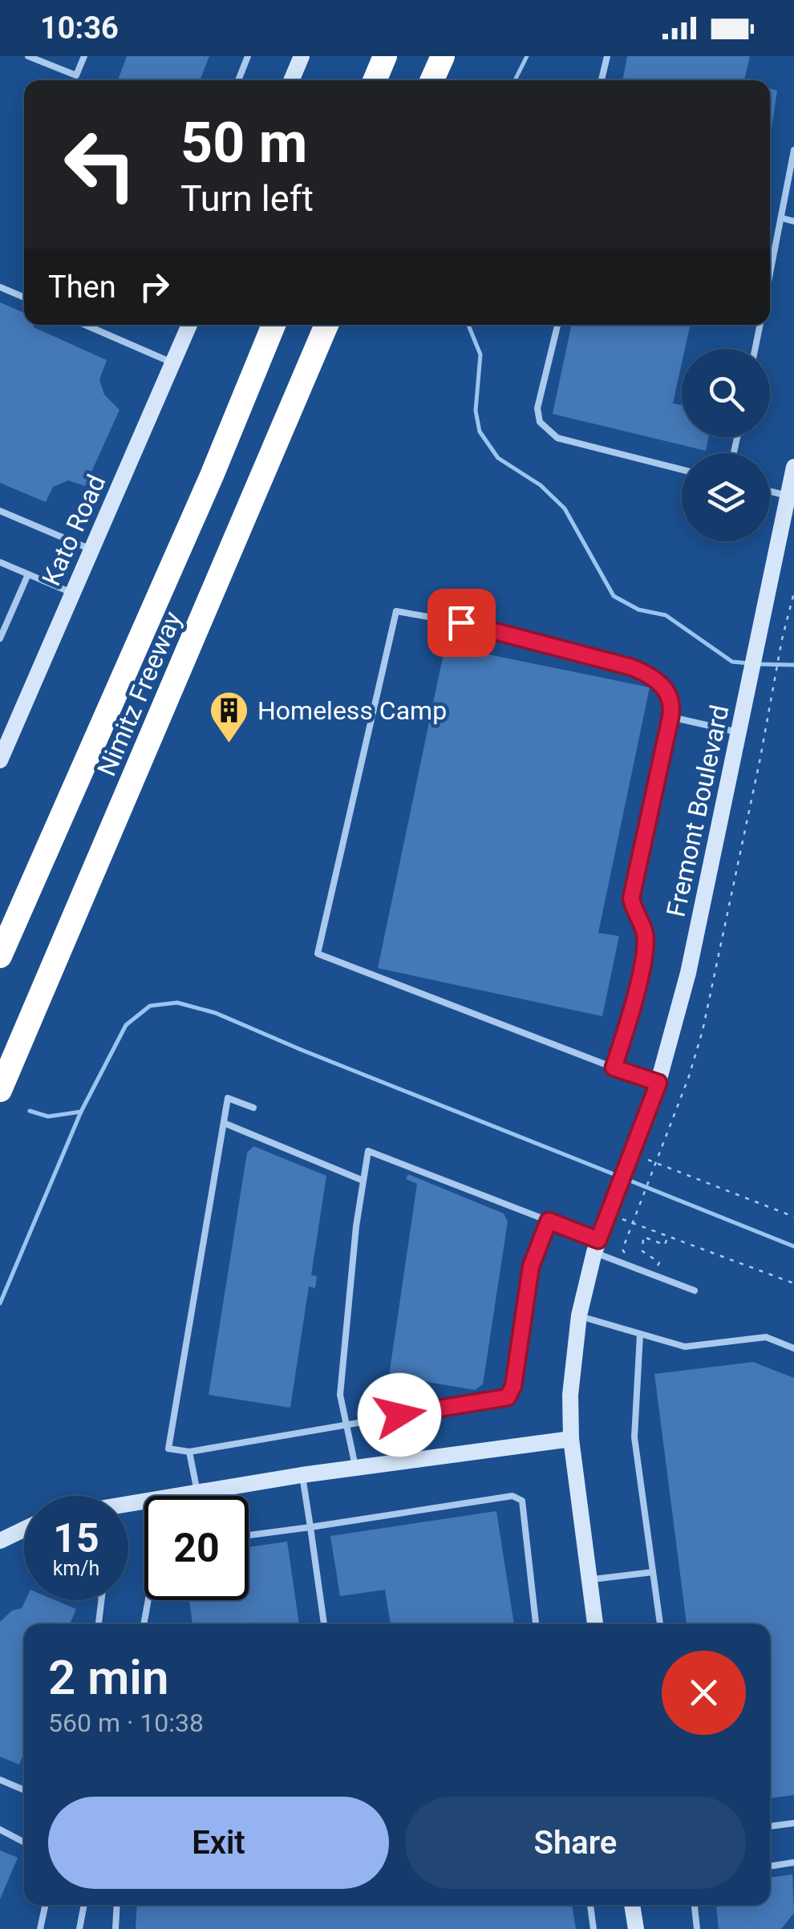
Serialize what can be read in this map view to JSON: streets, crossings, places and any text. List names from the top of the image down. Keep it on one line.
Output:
{"streets":{"highway":["Nimitz Freeway"],"main road":["Kato Road","Fremont Boulevard"]},"places":{"building":["Homeless Camp"]},"page":{"status":"10:36","turn":["50 m","Turn left"],"then":"Then","speed":"15 km/h","limit":"20","heading":["2 min","560 m · 10:38"],"buttons":["Exit","Share"]}}
